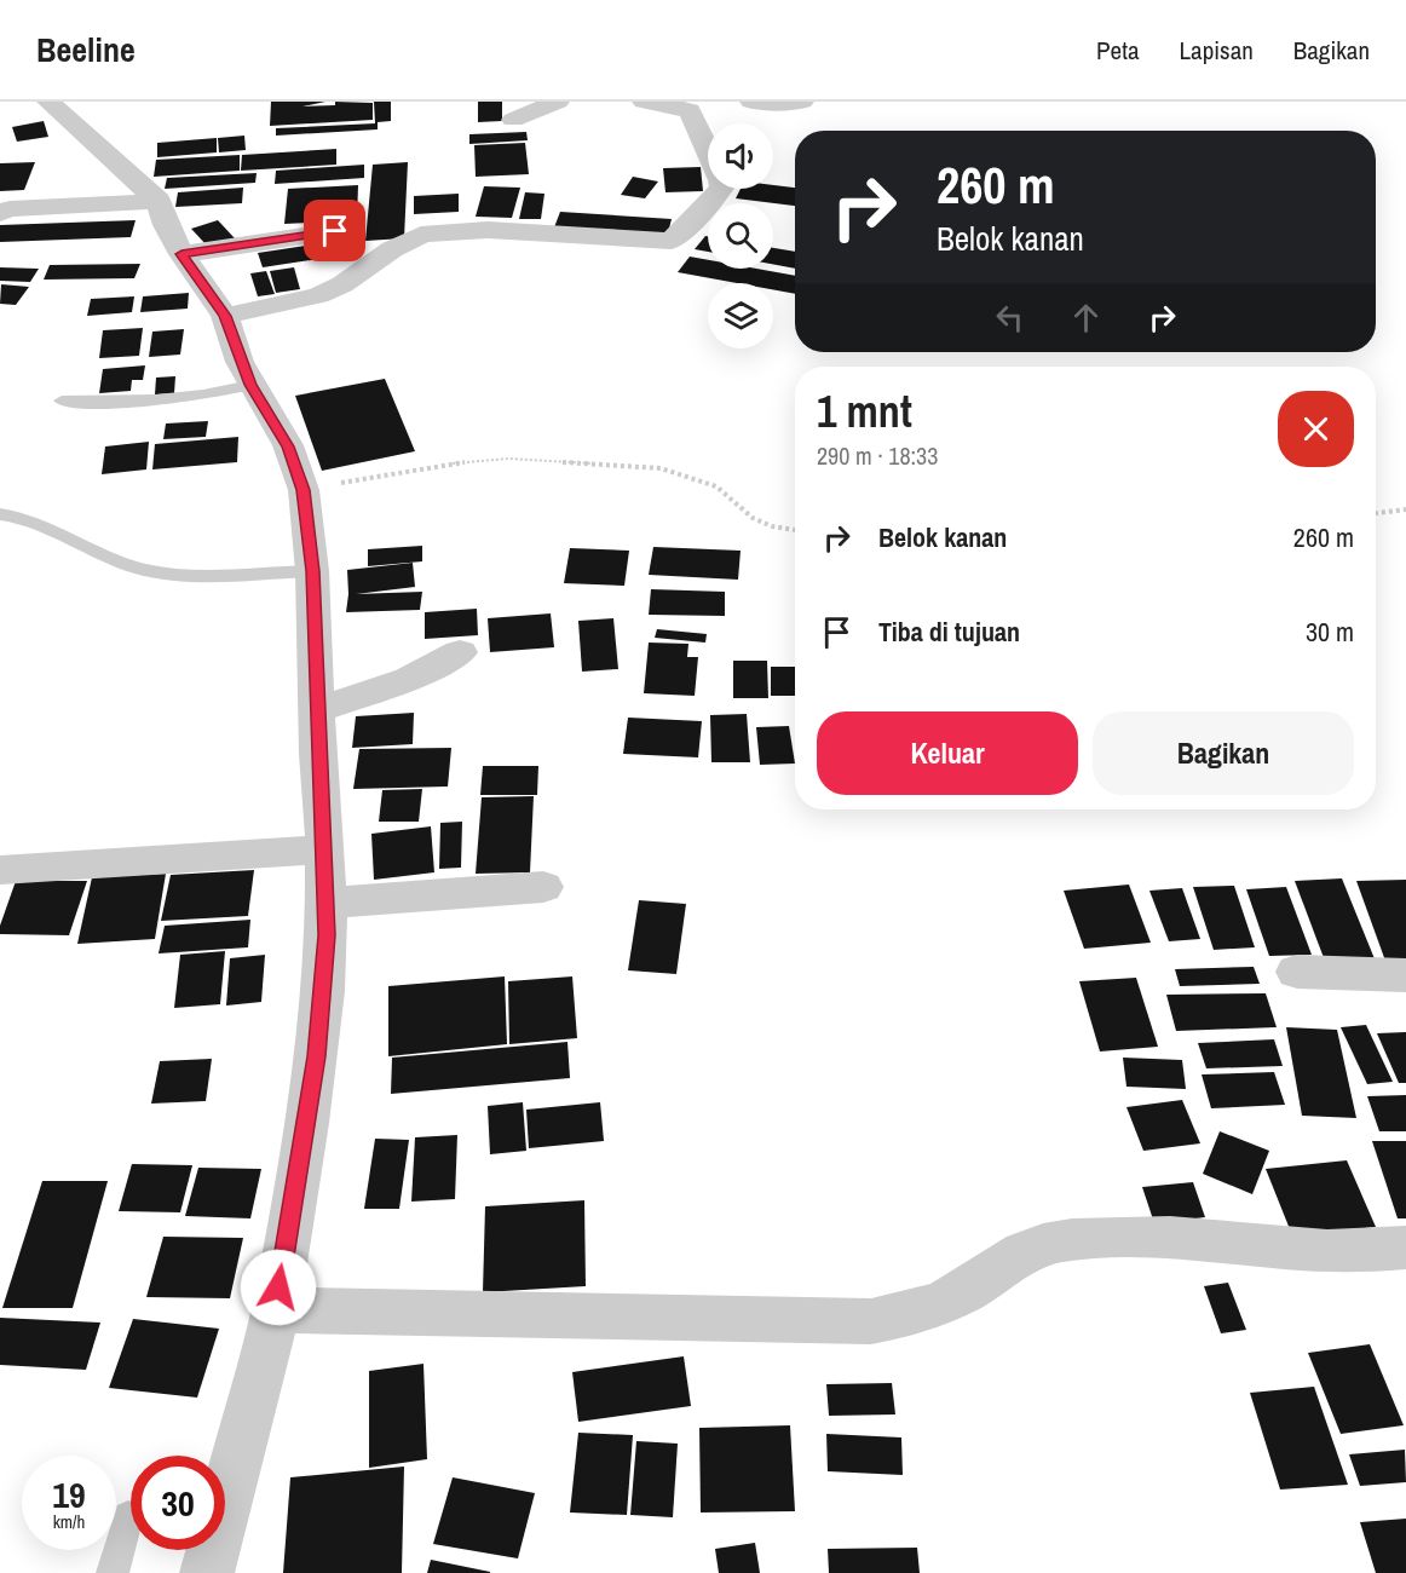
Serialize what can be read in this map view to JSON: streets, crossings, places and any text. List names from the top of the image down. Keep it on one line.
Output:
{"page":{"header":"Beeline","nav":["Peta","Lapisan","Bagikan"],"turn":["260 m","Belok kanan"],"heading":["1 mnt","290 m · 18:33"],"list":[{"name":"Belok kanan","value":"260 m"},{"name":"Tiba di tujuan","value":"30 m"}],"buttons":["Keluar","Bagikan"],"speed":"19 km/h","limit":"30"}}
